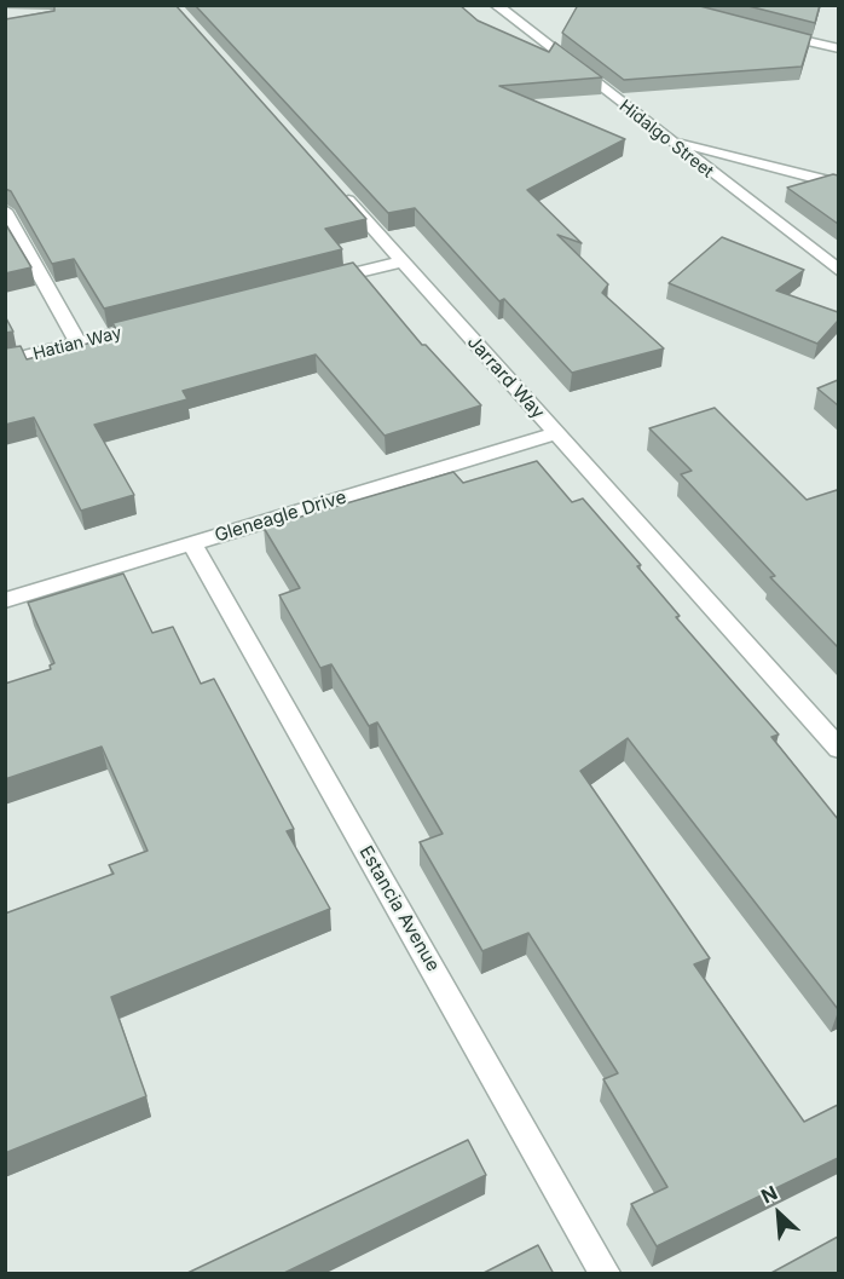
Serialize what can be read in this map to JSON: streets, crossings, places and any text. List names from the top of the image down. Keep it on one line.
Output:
{"streets":{"street":["Hidalgo Street","Hatian Way","Jarrard Way","Gleneagle Drive","Estancia Avenue"]},"crossings":[["Jarrard Way","Gleneagle Drive"],["Gleneagle Drive","Estancia Avenue"]],"north":"top left"}
